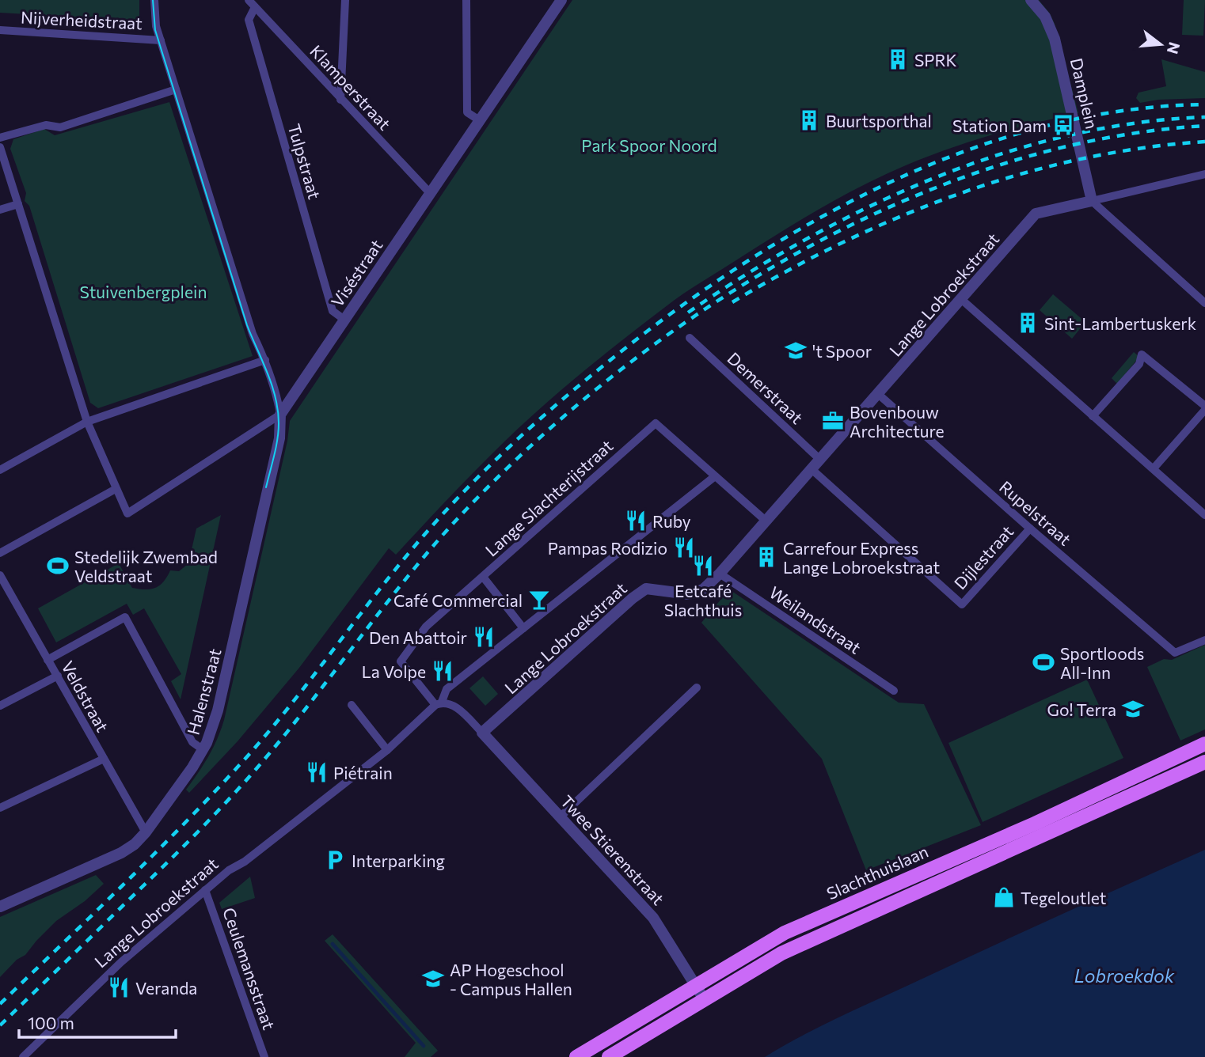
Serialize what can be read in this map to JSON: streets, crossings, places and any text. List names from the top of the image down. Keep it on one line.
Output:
{"streets":{"main road":["Slachthuislaan"],"street":["Nijverheidstraat","Klamperstraat","Damplein","Tulpstraat","Viséstraat","Lange Lobroekstraat","Demerstraat","Lange Slachterijstraat","Rupelstraat","Dijlestraat","Weilandstraat","Halenstraat","Veldstraat","Twee Stierenstraat","Ceulemansstraat"]},"crossings":[["Klamperstraat","Tulpstraat"],["Klamperstraat","Viséstraat"],["Damplein","Lange Lobroekstraat"],["Tulpstraat","Viséstraat"],["Viséstraat","Halenstraat"],["Lange Lobroekstraat","Demerstraat"],["Lange Lobroekstraat","Lange Slachterijstraat"],["Lange Lobroekstraat","Rupelstraat"],["Lange Lobroekstraat","Dijlestraat"],["Lange Lobroekstraat","Weilandstraat"],["Lange Lobroekstraat","Twee Stierenstraat"],["Lange Lobroekstraat","Ceulemansstraat"],["Rupelstraat","Dijlestraat"],["Halenstraat","Veldstraat"],["Twee Stierenstraat","Slachthuislaan"]],"water":["Lobroekdok"],"parks":["Park Spoor Noord","Stuivenbergplein"],"places":{"building":["SPRK","Buurtsporthal","Sint-Lambertuskerk","Carrefour Express Lange Lobroekstraat"],"bus stop":["Station Dam"],"school or university":["'t Spoor","Go! Terra","AP Hogeschool - Campus Hallen"],"office":["Bovenbouw Architecture"],"restaurant":["Ruby","Pampas Rodizio","Eetcafé Slachthuis","Den Abattoir","La Volpe","Piétrain","Veranda"],"sports":["Stedelijk Zwembad Veldstraat","Sportloods All-Inn"],"bar":["Café Commercial"],"parking":["Interparking"],"shop":["Tegeloutlet"]},"scale_bar":"100 m","north":"right"}
